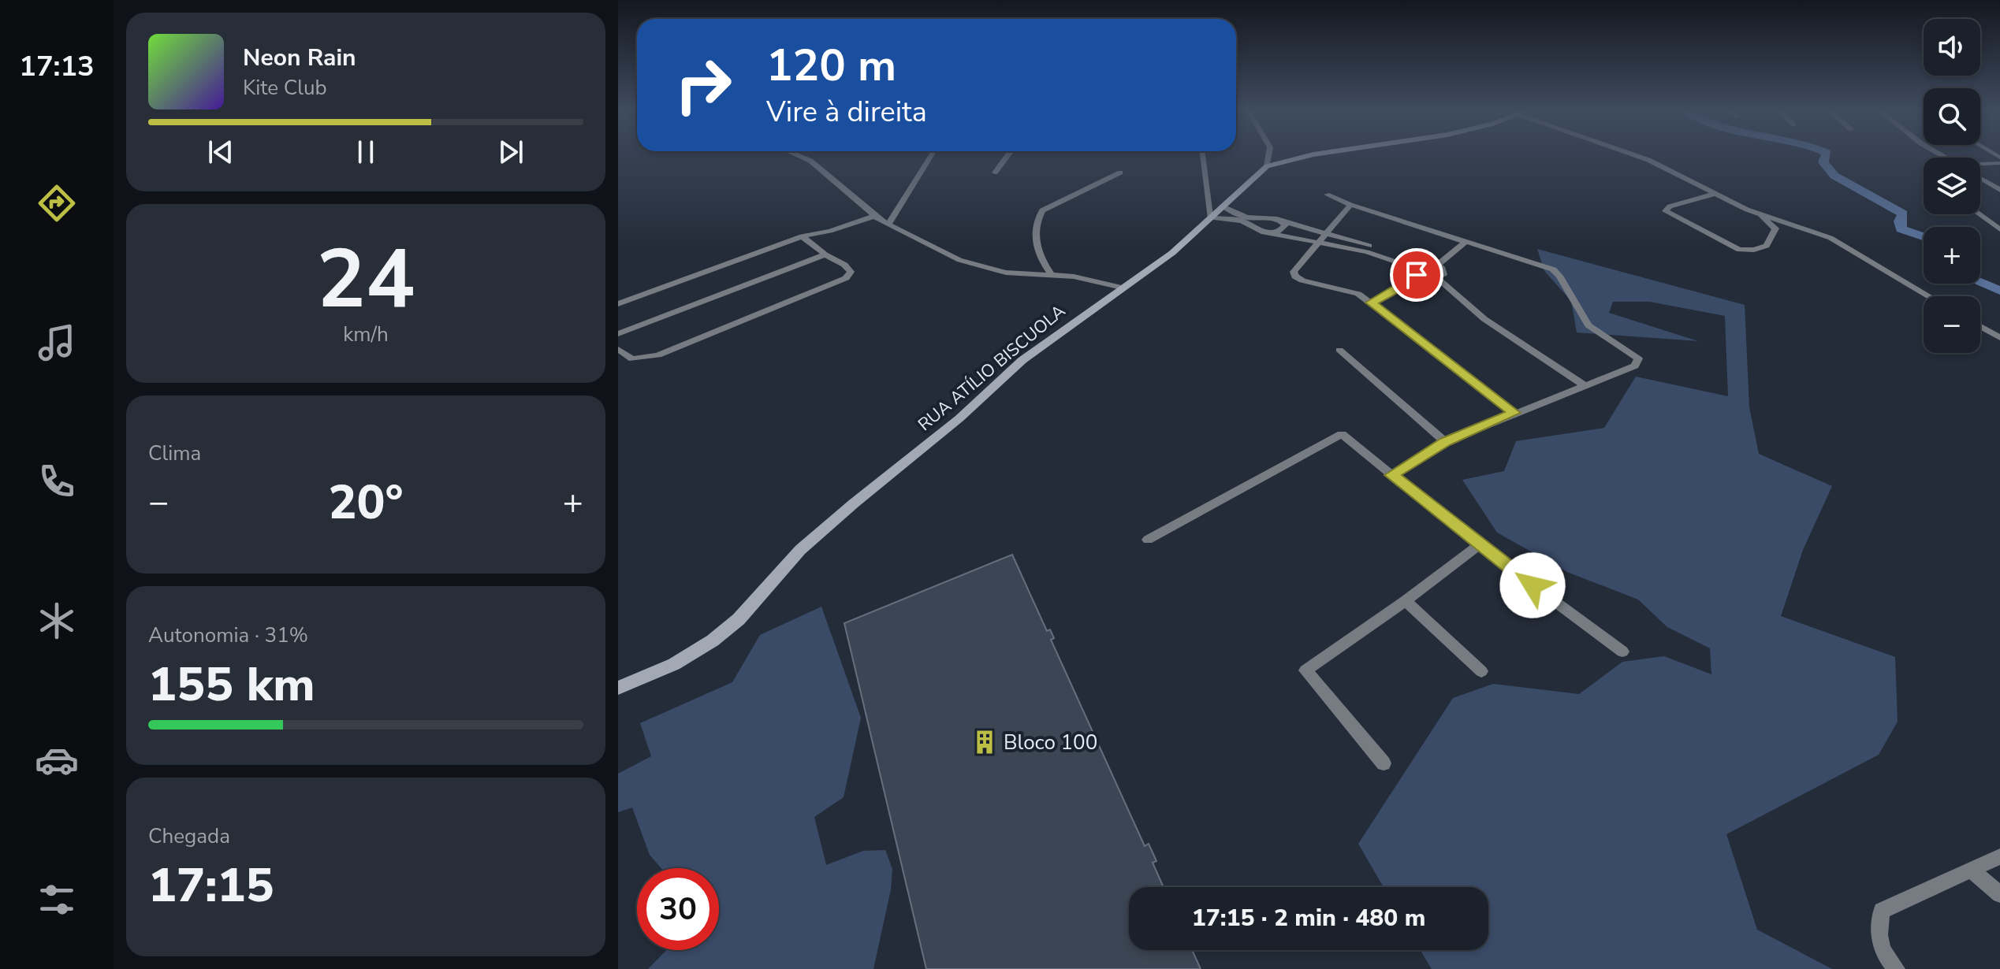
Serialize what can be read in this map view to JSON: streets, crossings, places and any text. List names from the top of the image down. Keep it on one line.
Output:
{"streets":{"street":["RUA ATÍLIO BISCUOLA"]},"places":{"building":["Bloco 100"]},"page":{"tabs":"17:13","map_buttons":["+","−"],"turn":["120 m","Vire à direita"],"song":["Neon Rain","Kite Club"],"tile":[["24","km/h"],"Clima",["Autonomia · 31%","155 km"],["Chegada","17:15"]],"heat":["−","20°","+"],"limit":"30","trip":"17:15 · 2 min · 480 m"}}
